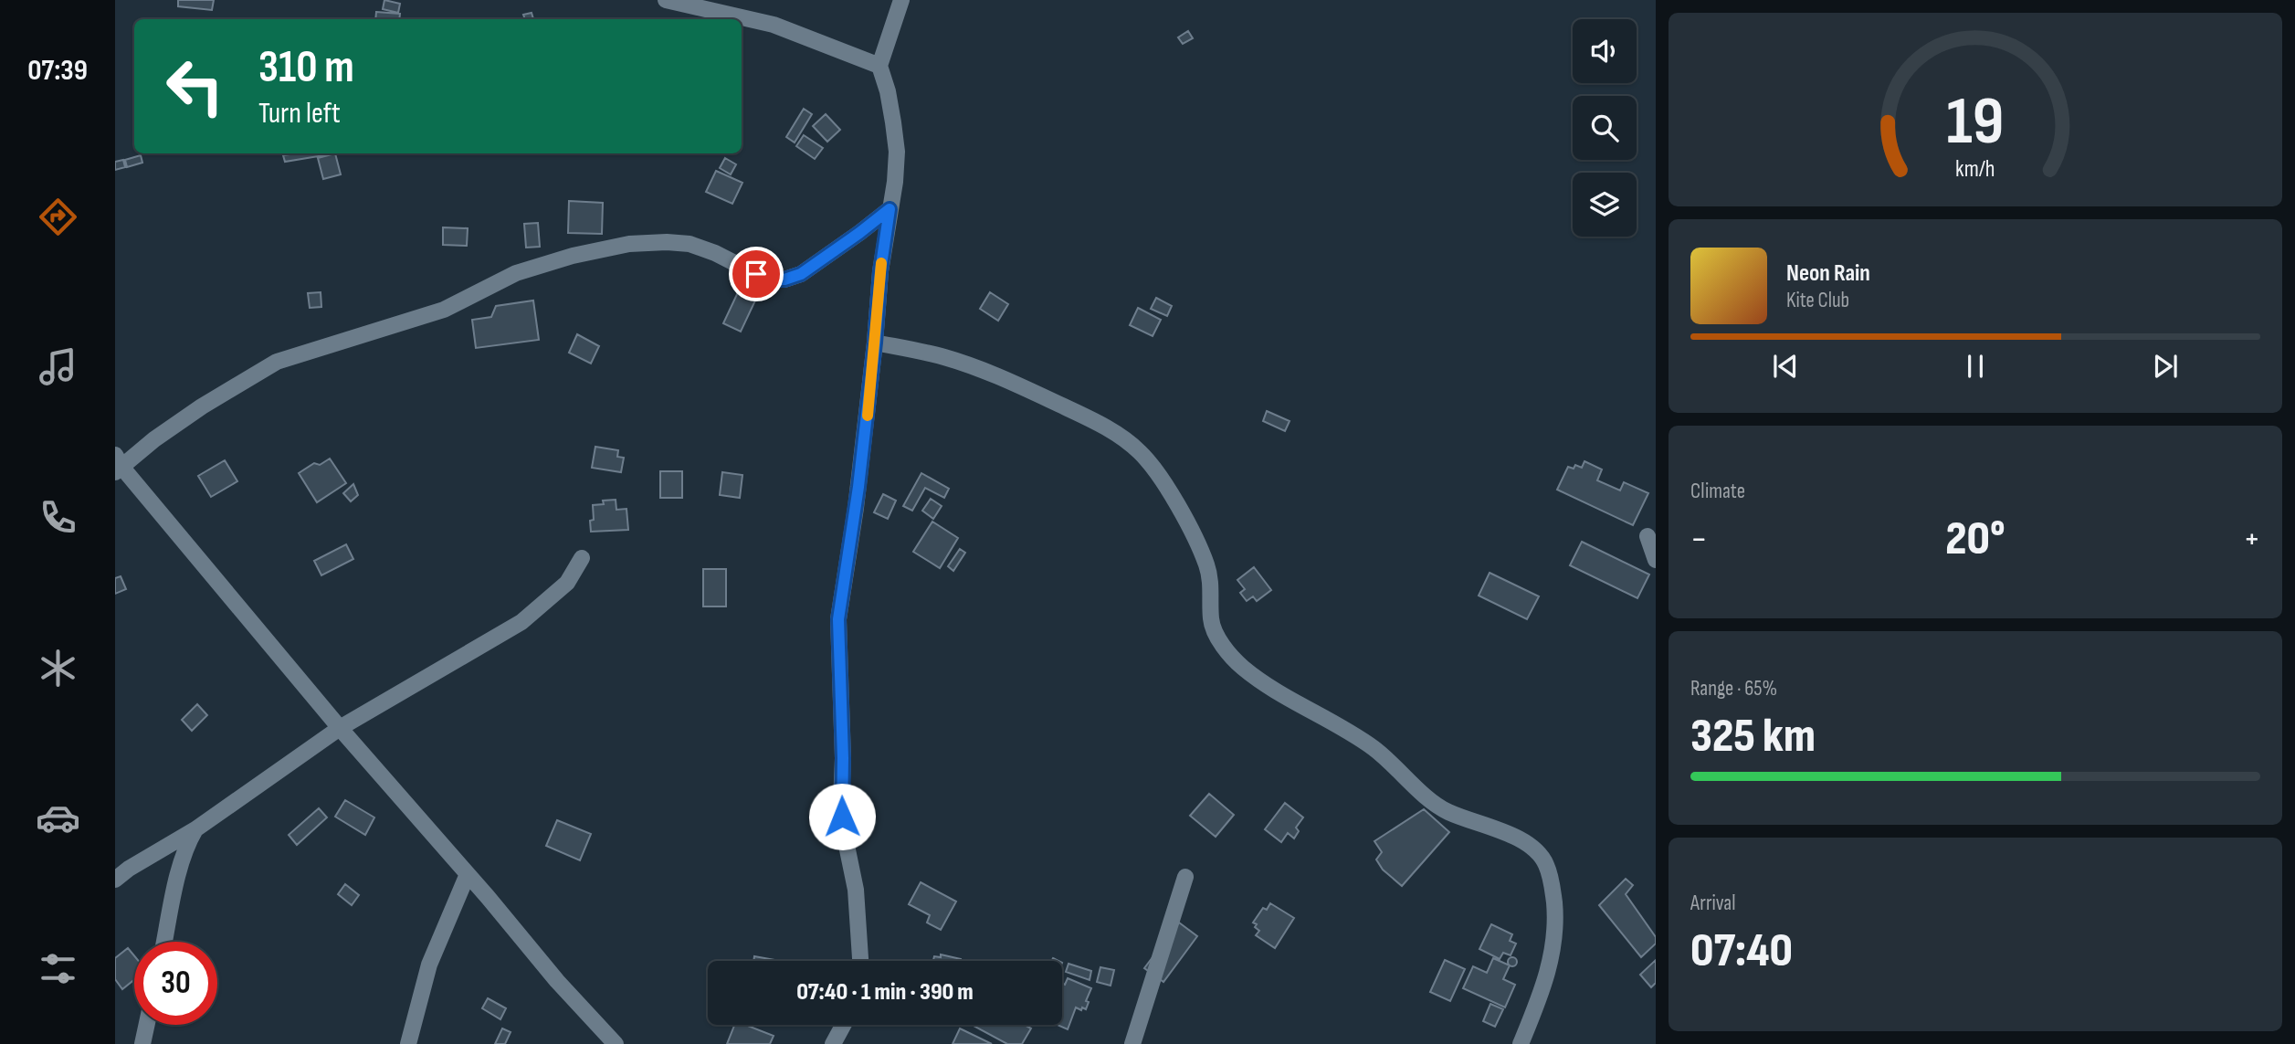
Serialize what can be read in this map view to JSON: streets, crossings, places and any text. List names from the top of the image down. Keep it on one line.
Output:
{"page":{"tabs":"07:39","turn":["310 m","Turn left"],"song":["Neon Rain","Kite Club"],"tile":["Climate",["Range · 65%","325 km"],["Arrival","07:40"]],"heat":["−","20°","+"],"limit":"30","trip":"07:40 · 1 min · 390 m","gauge":["19","km/h"]}}
